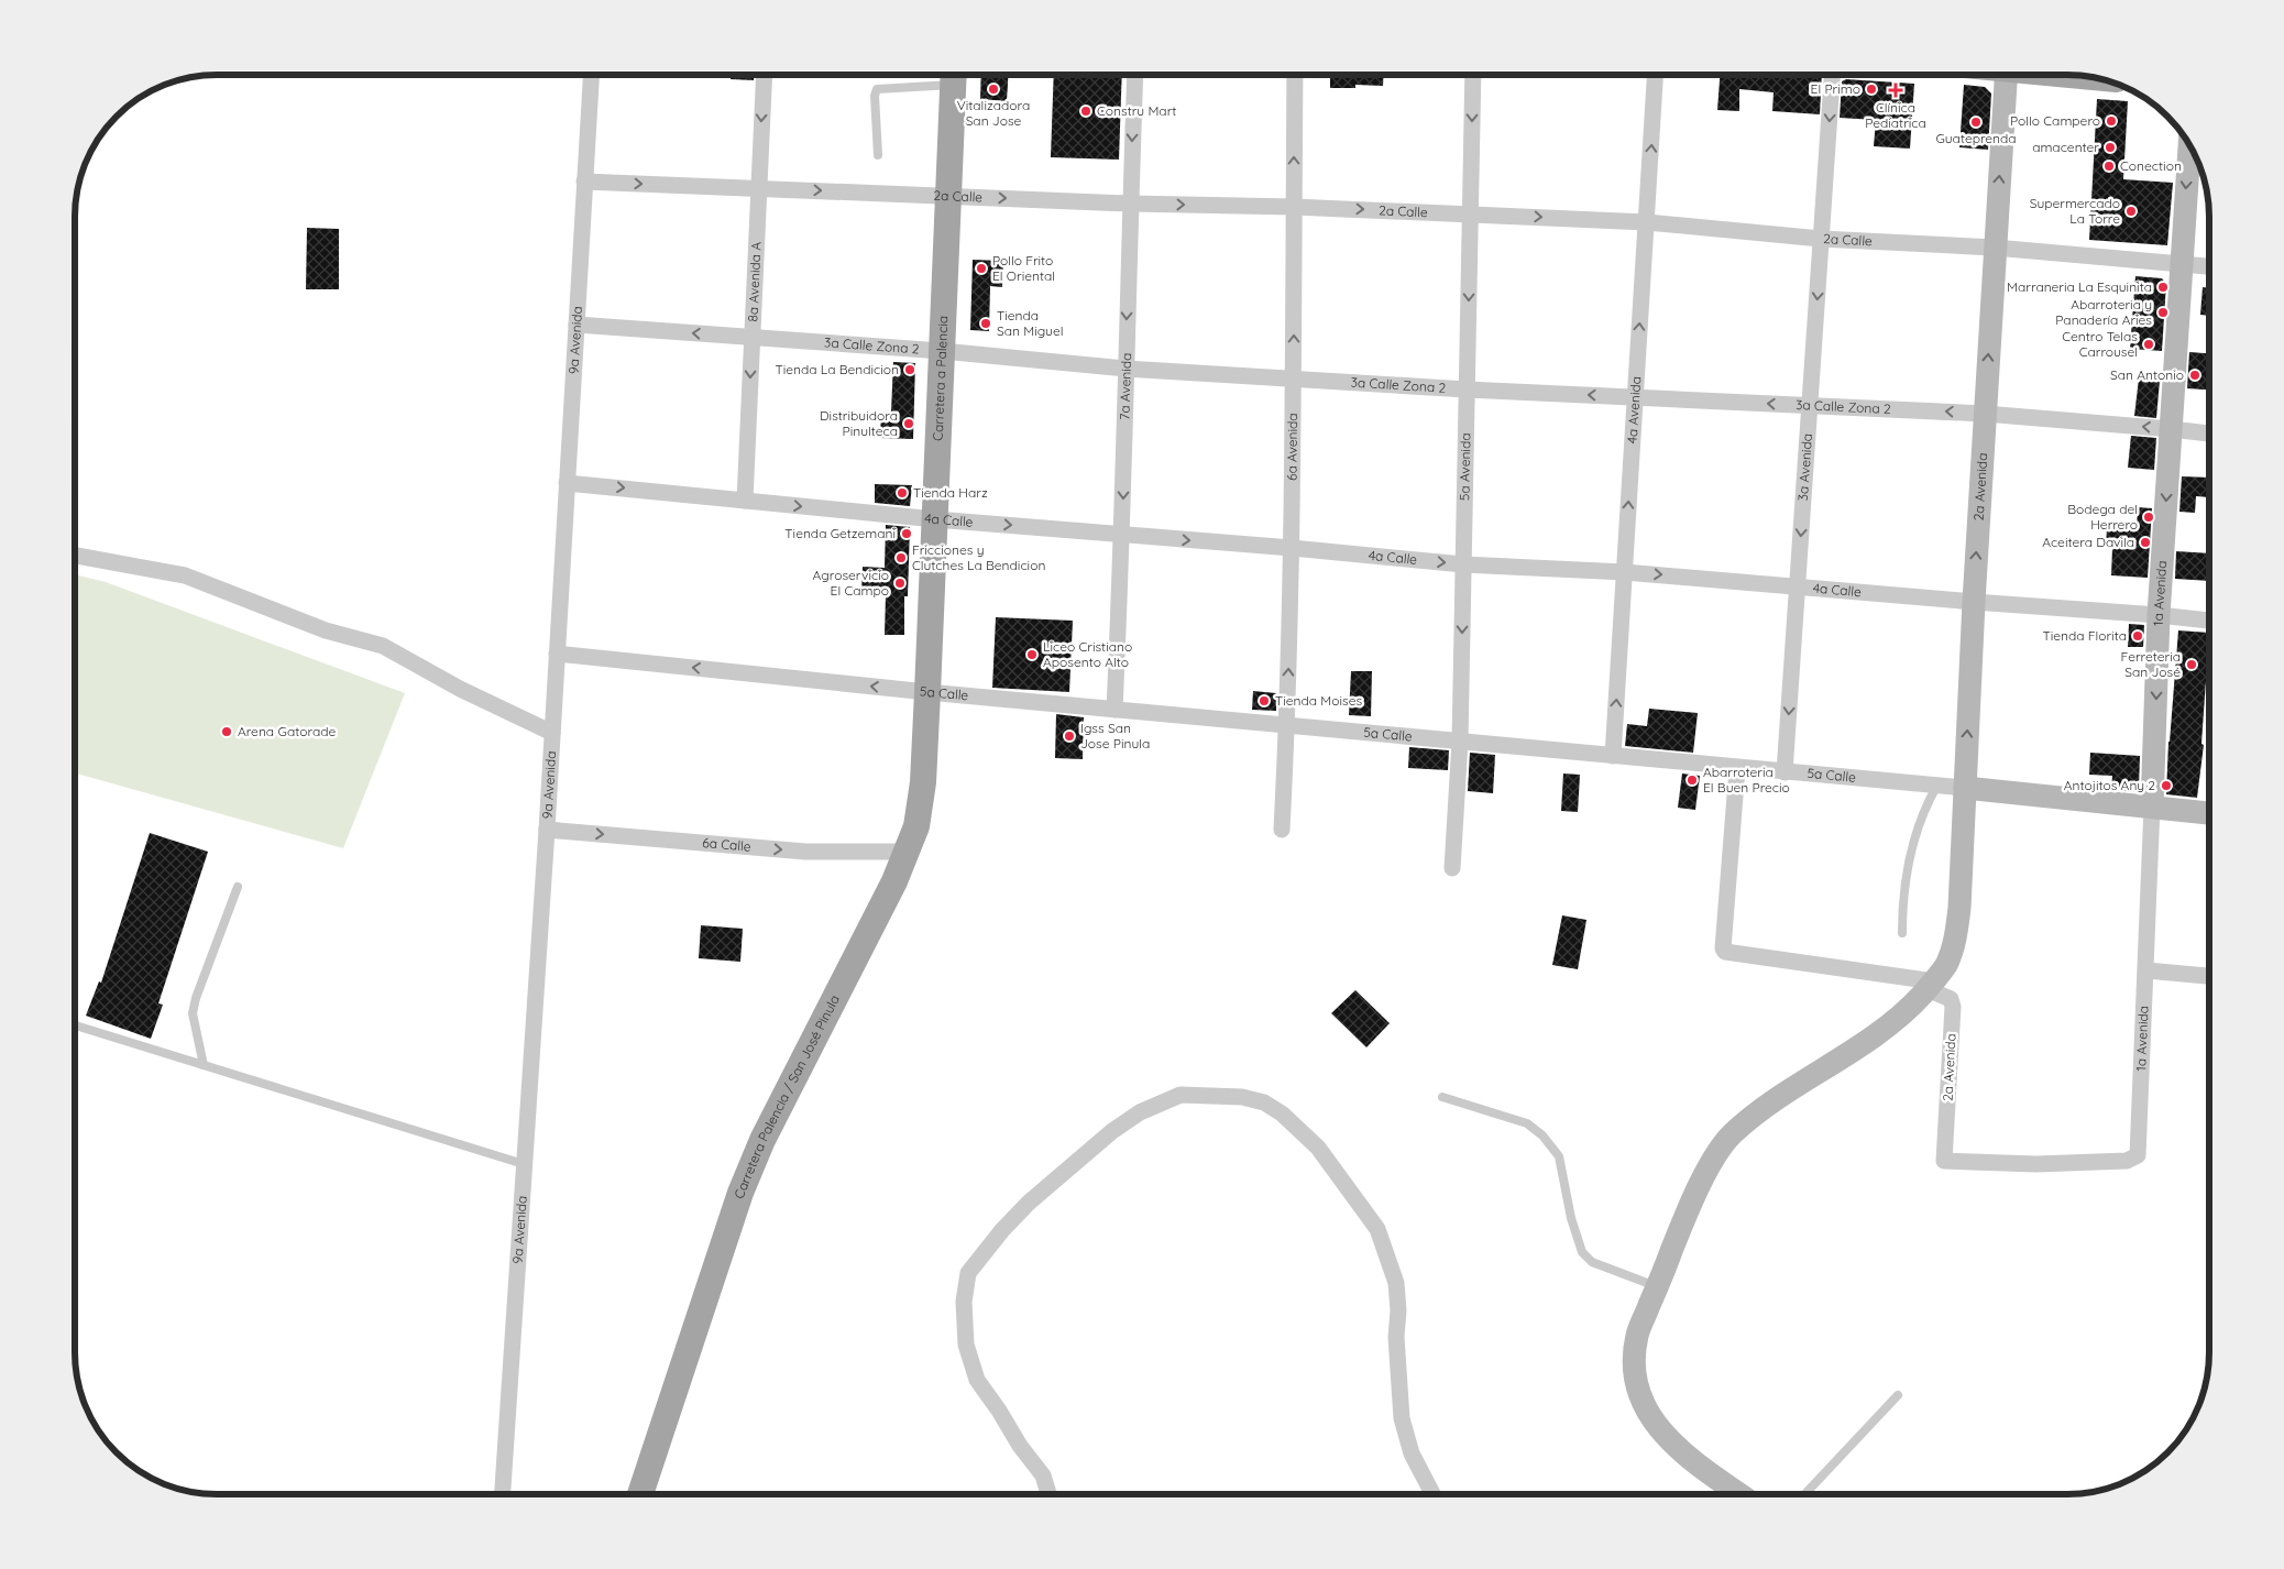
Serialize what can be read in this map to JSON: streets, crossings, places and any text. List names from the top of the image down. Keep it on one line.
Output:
{"streets":{"main road":["Carretera a Palencia","Carretera Palencia / San José Pinula"],"street":["2a Calle","8a Avenida A","9a Avenida","3a Calle Zona 2","7a Avenida","4a Avenida","6a Avenida","5a Avenida","3a Avenida","2a Avenida","4a Calle","1a Avenida","5a Calle","6a Calle"]},"crossings":[["2a Calle","8a Avenida A"],["2a Calle","9a Avenida"],["2a Calle","Carretera a Palencia"],["2a Calle","7a Avenida"],["2a Calle","4a Avenida"],["2a Calle","6a Avenida"],["2a Calle","5a Avenida"],["2a Calle","3a Avenida"],["2a Calle","2a Avenida"],["2a Calle","1a Avenida"],["8a Avenida A","3a Calle Zona 2"],["8a Avenida A","4a Calle"],["9a Avenida","3a Calle Zona 2"],["9a Avenida","4a Calle"],["9a Avenida","5a Calle"],["9a Avenida","6a Calle"],["3a Calle Zona 2","Carretera a Palencia"],["3a Calle Zona 2","7a Avenida"],["3a Calle Zona 2","4a Avenida"],["3a Calle Zona 2","6a Avenida"],["3a Calle Zona 2","5a Avenida"],["3a Calle Zona 2","3a Avenida"],["3a Calle Zona 2","2a Avenida"],["3a Calle Zona 2","1a Avenida"],["Carretera a Palencia","4a Calle"],["Carretera a Palencia","5a Calle"],["Carretera a Palencia","Carretera Palencia / San José Pinula"],["7a Avenida","4a Calle"],["7a Avenida","5a Calle"],["4a Avenida","4a Calle"],["4a Avenida","5a Calle"],["6a Avenida","4a Calle"],["6a Avenida","5a Calle"],["5a Avenida","4a Calle"],["5a Avenida","5a Calle"],["3a Avenida","4a Calle"],["3a Avenida","5a Calle"],["2a Avenida","4a Calle"],["2a Avenida","1a Avenida"],["2a Avenida","5a Calle"],["4a Calle","1a Avenida"],["1a Avenida","5a Calle"],["5a Calle","Carretera Palencia / San José Pinula"],["6a Calle","Carretera Palencia / San José Pinula"]],"one_way":["2a Calle","8a Avenida A","3a Calle Zona 2","7a Avenida","4a Avenida","6a Avenida","5a Avenida","3a Avenida","2a Avenida","4a Calle","1a Avenida","6a Calle"],"places":{"other":["Vitalizadora San Jose","El Primo","Constru Mart","Pollo Campero","Guateprenda","amacenter","Conection","Supermercado La Torre","Pollo Frito El Oriental","Marraneria La Esquinita","Abarroteria y Panadería Aries","Tienda San Miguel","Centro Telas Carrousel","Tienda La Bendicion","San Antonio","Distribuidora Pinulteca","Tienda Harz","Bodega del Herrero","Tienda Getzemani","Aceitera Davila","Fricciones y Clutches La Bendicion","Agroservicio El Campo","Tienda Florita","Liceo Cristiano Aposento Alto","Ferreteria San José","Tienda Moises","Arena Gatorade","Igss San Jose Pinula","Abarroteria El Buen Precio","Antojitos Any 2"],"health":["Clínica Pediatrica"]}}
